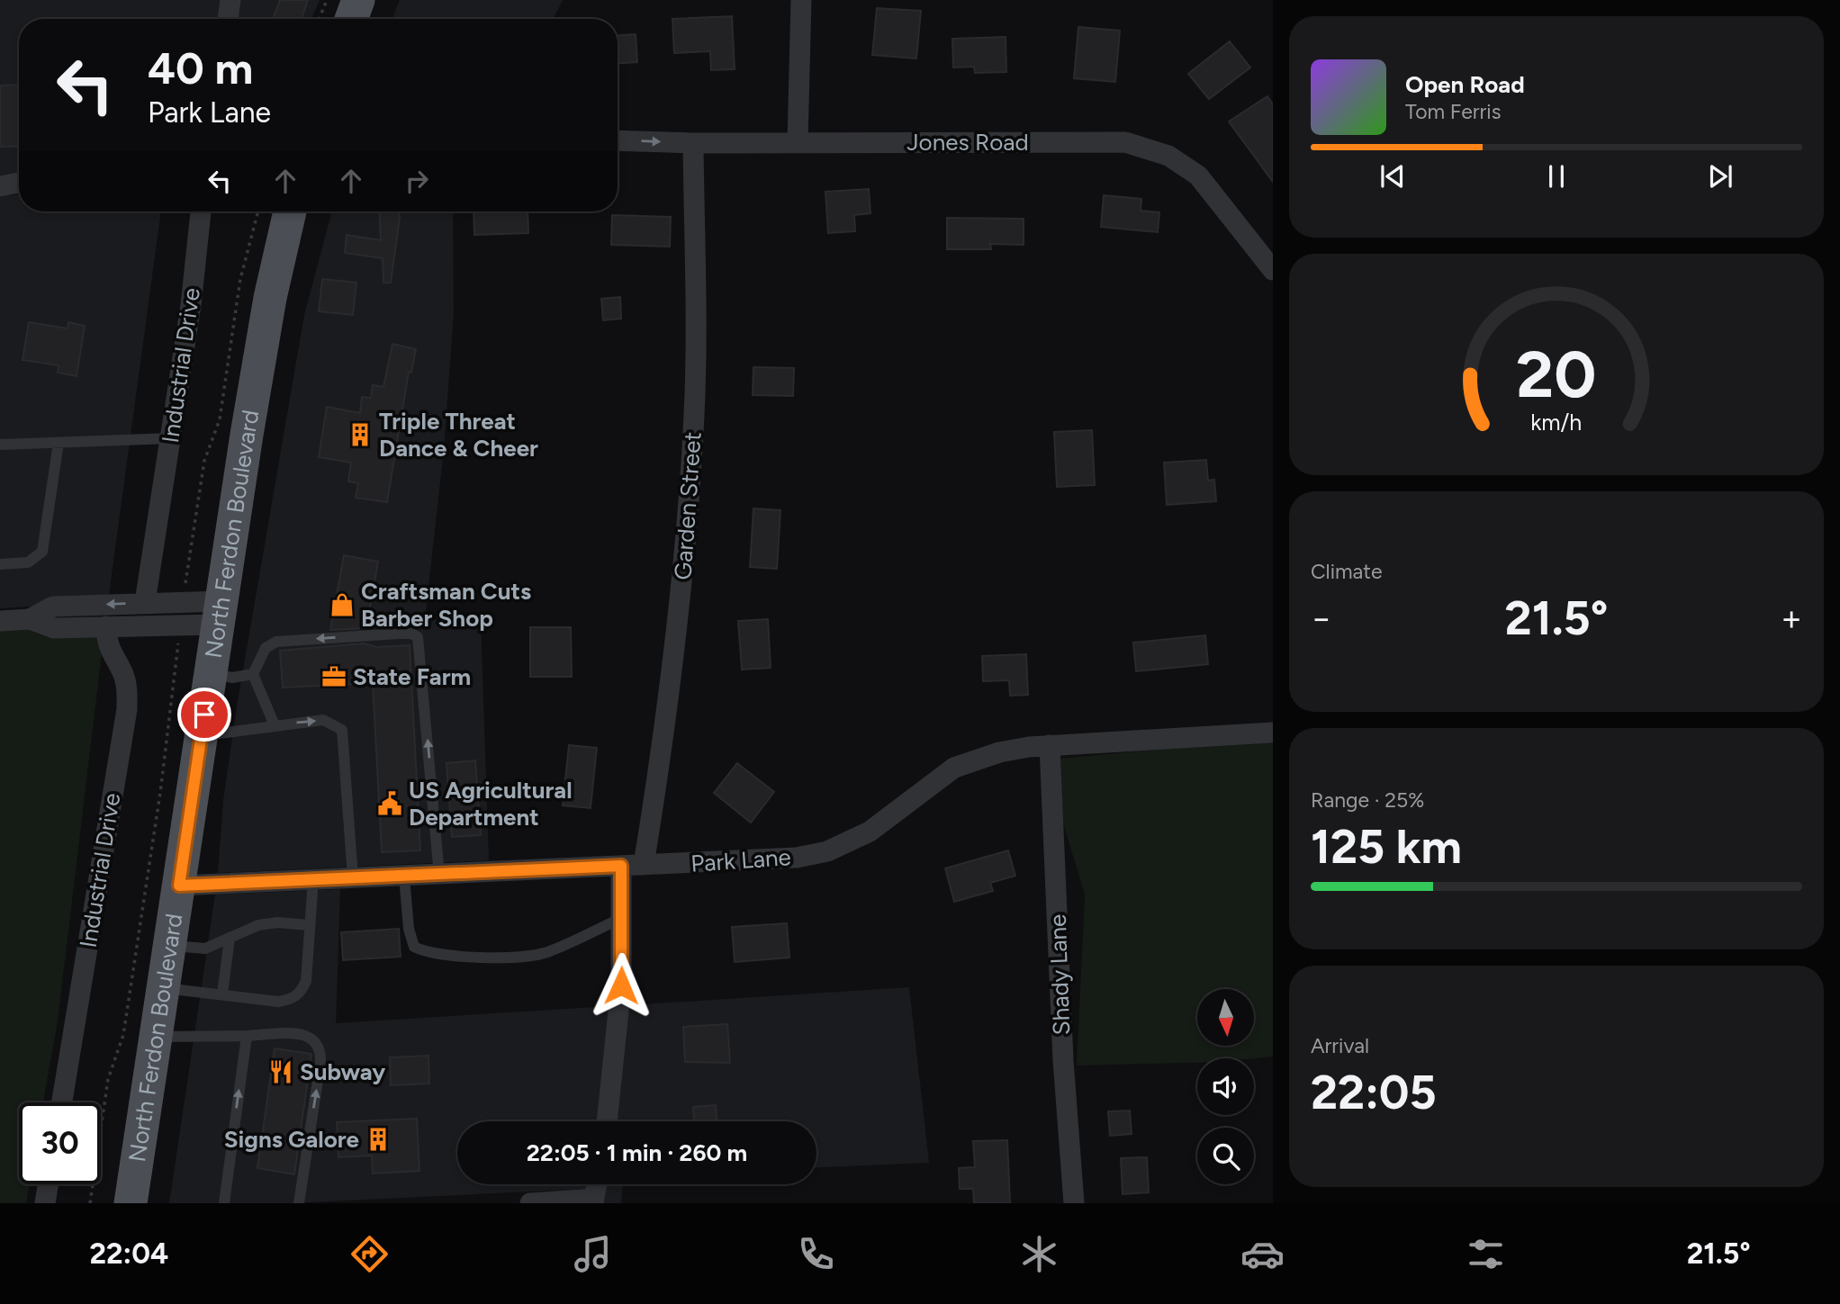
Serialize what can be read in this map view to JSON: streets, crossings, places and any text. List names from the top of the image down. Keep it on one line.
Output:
{"streets":{"main road":["North Ferdon Boulevard"],"street":["Jones Road","Industrial Drive","Garden Street","Park Lane","Shady Lane"]},"crossings":[["Jones Road","Garden Street"],["Garden Street","Park Lane"],["North Ferdon Boulevard","Park Lane"],["Park Lane","Shady Lane"]],"places":{"building":["Triple Threat Dance & Cheer","Signs Galore"],"shop":["Craftsman Cuts Barber Shop"],"office":["State Farm"],"public building":["US Agricultural Department"],"restaurant":["Subway"]},"north":"bottom","page":{"turn":["40 m","Park Lane"],"song":["Open Road","Tom Ferris"],"tile":["Climate",["Range · 25%","125 km"],["Arrival","22:05"]],"heat":["−","21.5°","+"],"limit":"30","trip":"22:05 · 1 min · 260 m","tabs":["22:04","21.5°"],"gauge":["20","km/h"]}}
